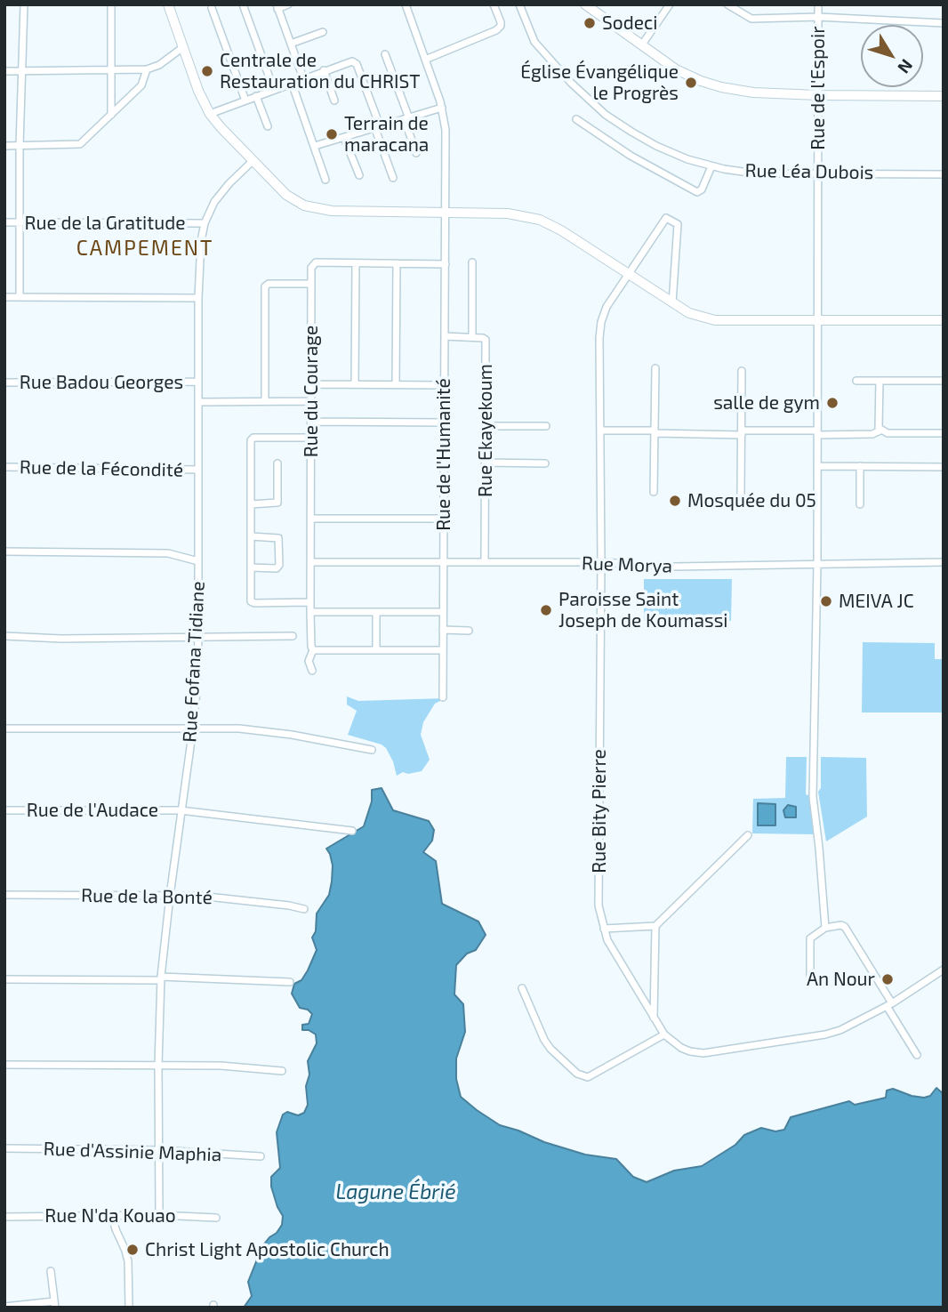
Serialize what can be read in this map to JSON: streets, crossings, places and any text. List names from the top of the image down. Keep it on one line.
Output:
{"streets":{"street":["Rue de l'Espoir","Rue Léa Dubois","Rue de la Gratitude","Rue Badou Georges","Rue du Courage","Rue Ekayekoum","Rue de l'Humanité","Rue de la Fécondité","Rue Morya","Rue Fofana Tidiane","Rue de l'Audace","Rue Bity Pierre","Rue de la Bonté","Rue d'Assinie Maphia","Rue N'da Kouao"]},"crossings":[["Rue de l'Espoir","Rue Léa Dubois"],["Rue de l'Espoir","Rue Morya"],["Rue de la Gratitude","Rue Fofana Tidiane"],["Rue Badou Georges","Rue Fofana Tidiane"],["Rue du Courage","Rue Morya"],["Rue Ekayekoum","Rue de l'Humanité"],["Rue Ekayekoum","Rue Morya"],["Rue de l'Humanité","Rue Morya"],["Rue de la Fécondité","Rue Fofana Tidiane"],["Rue Morya","Rue Bity Pierre"],["Rue Fofana Tidiane","Rue de l'Audace"],["Rue Fofana Tidiane","Rue de la Bonté"],["Rue Fofana Tidiane","Rue d'Assinie Maphia"],["Rue Fofana Tidiane","Rue N'da Kouao"]],"districts":["CAMPEMENT"],"water":["Lagune Ébrié"],"places":["Sodeci","Centrale de Restauration du CHRIST","Église Évangélique le Progrès","Terrain de maracana","salle de gym","Mosquée du 05","MEIVA JC","Paroisse Saint Joseph de Koumassi","An Nour","Christ Light Apostolic Church"],"north":"bottom right"}
